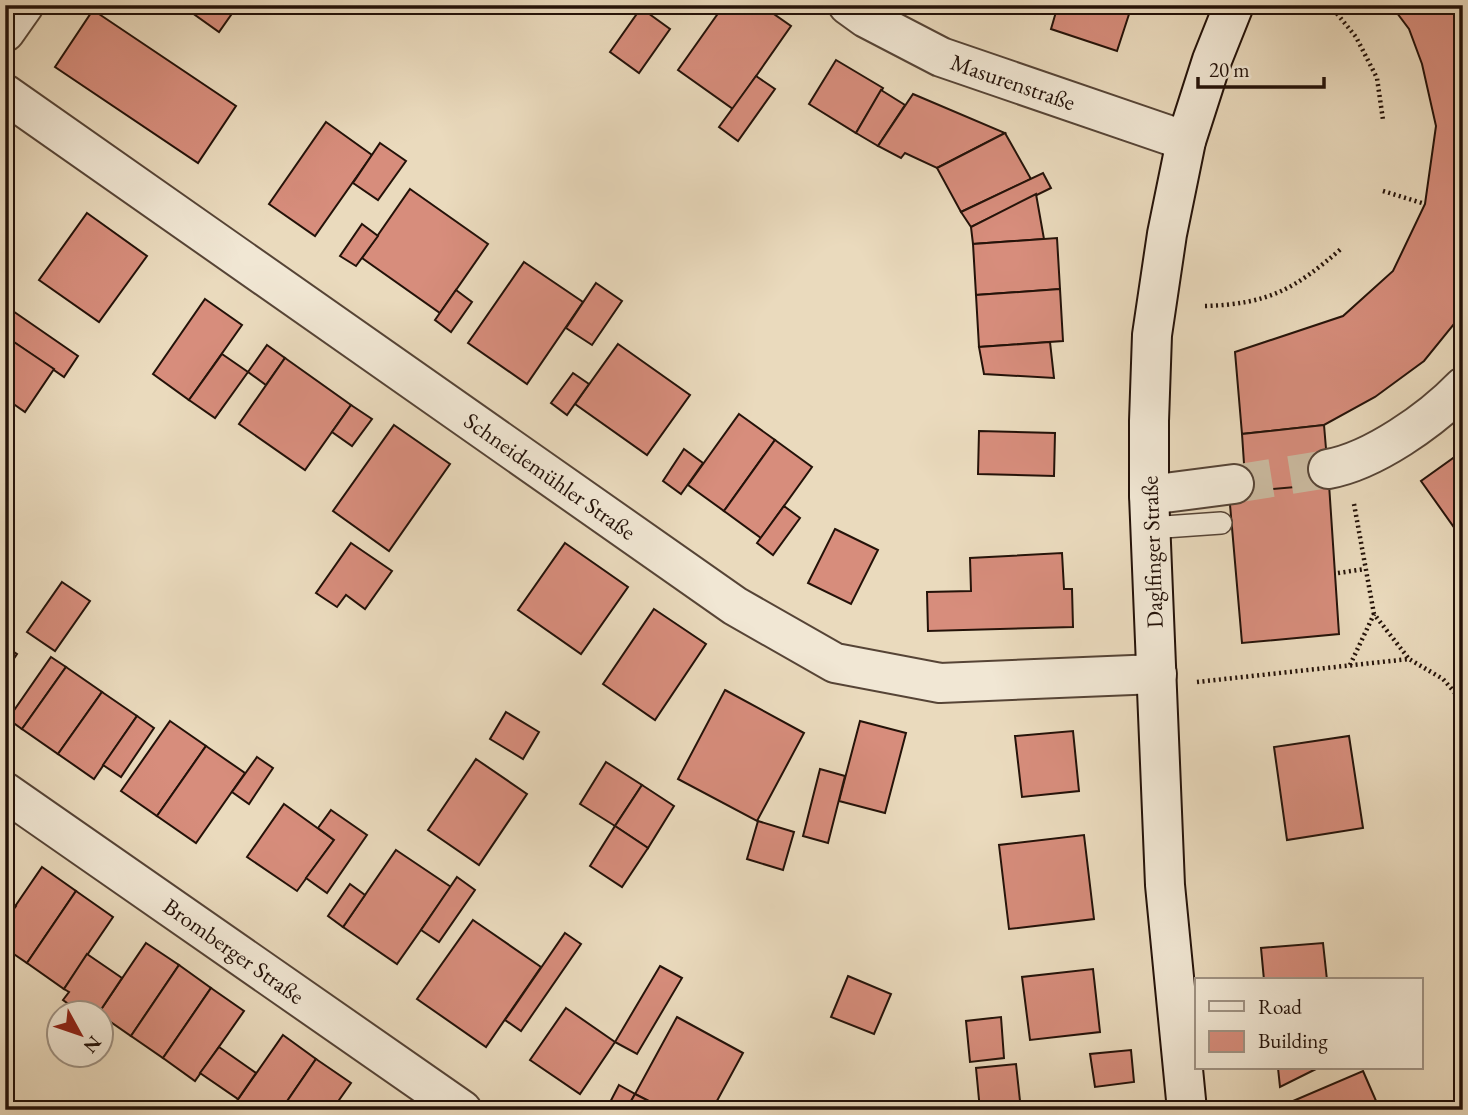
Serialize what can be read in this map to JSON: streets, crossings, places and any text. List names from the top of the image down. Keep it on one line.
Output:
{"streets":{"street":["Masurenstraße","Schneidemühler Straße","Daglfinger Straße","Bromberger Straße"]},"crossings":[["Masurenstraße","Daglfinger Straße"],["Schneidemühler Straße","Daglfinger Straße"]],"legend":["Road","Building"],"scale_bar":"20 m","north":"bottom right"}
